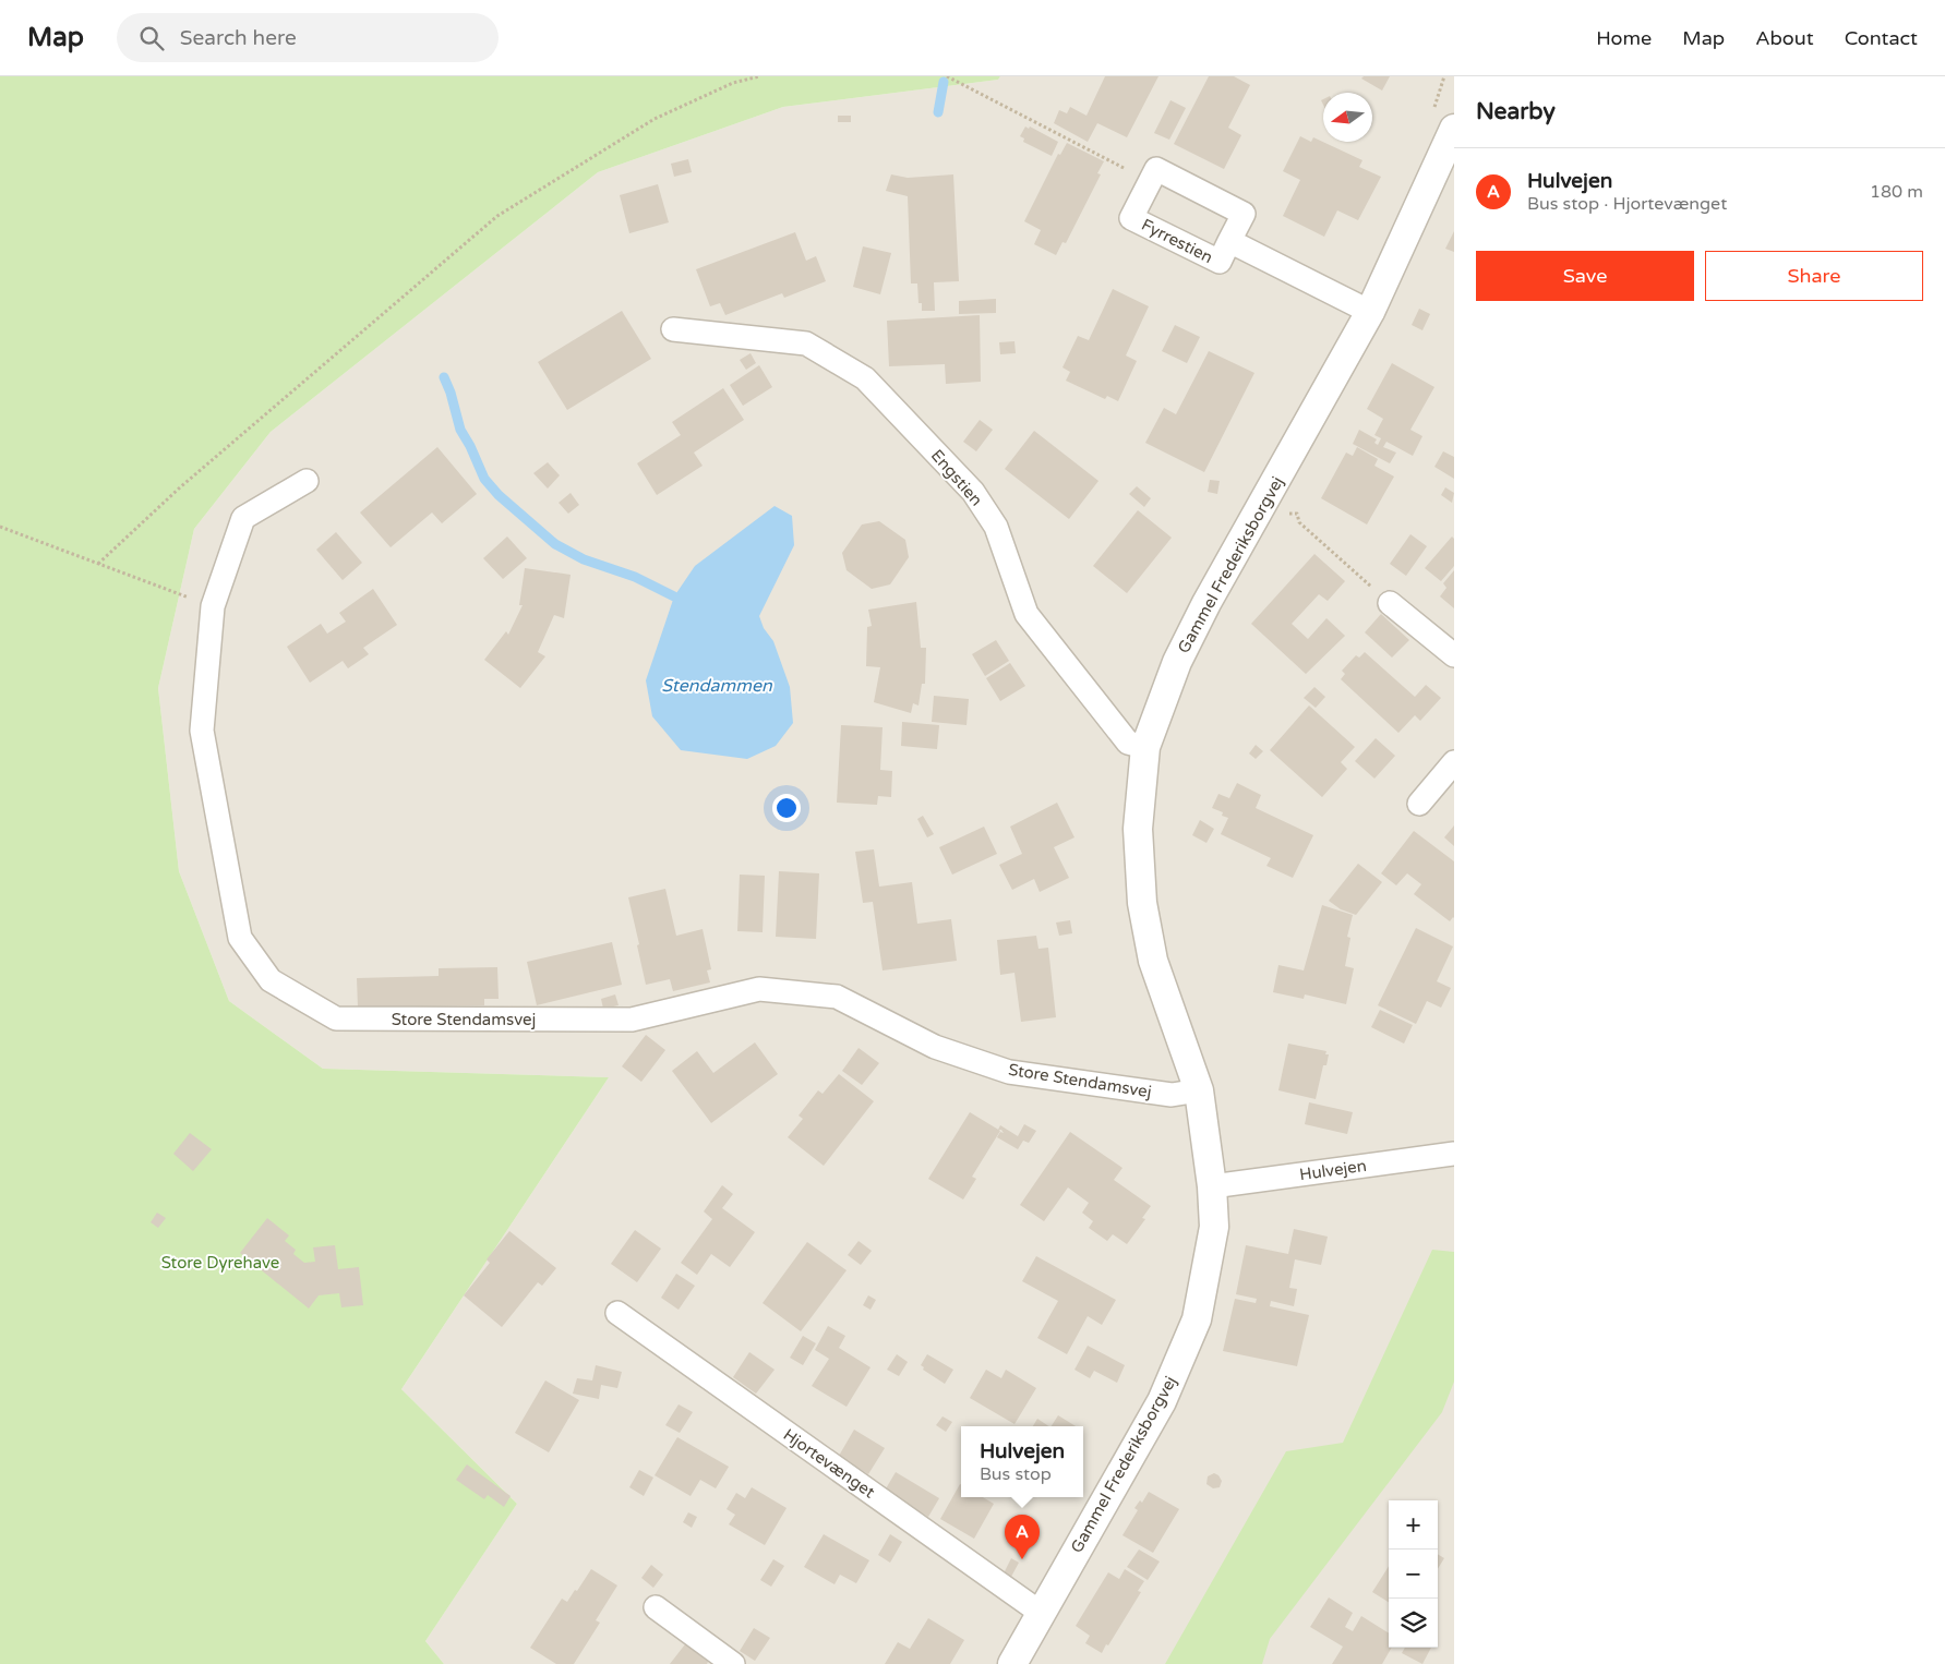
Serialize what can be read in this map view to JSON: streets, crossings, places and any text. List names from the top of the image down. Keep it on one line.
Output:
{"streets":{"street":["Fyrrestien","Engstien","Gammel Frederiksborgvej","Store Stendamsvej","Hulvejen","Hjortevænget"]},"crossings":[["Fyrrestien","Gammel Frederiksborgvej"],["Engstien","Gammel Frederiksborgvej"],["Gammel Frederiksborgvej","Store Stendamsvej"],["Gammel Frederiksborgvej","Hulvejen"],["Gammel Frederiksborgvej","Hjortevænget"]],"water":["Stendammen"],"parks":["Store Dyrehave"],"north":"left","page":{"header":"Map","search":"Search here","nav":["Home","Map","About","Contact"],"heading":"Nearby","list":[{"mark":"A","name":"Hulvejen","note":"Bus stop · Hjortevænget","value":"180 m"}],"buttons":["Save","Share"],"popup":["Hulvejen","Bus stop"],"map_buttons":["+","−"],"pins":"A"}}
